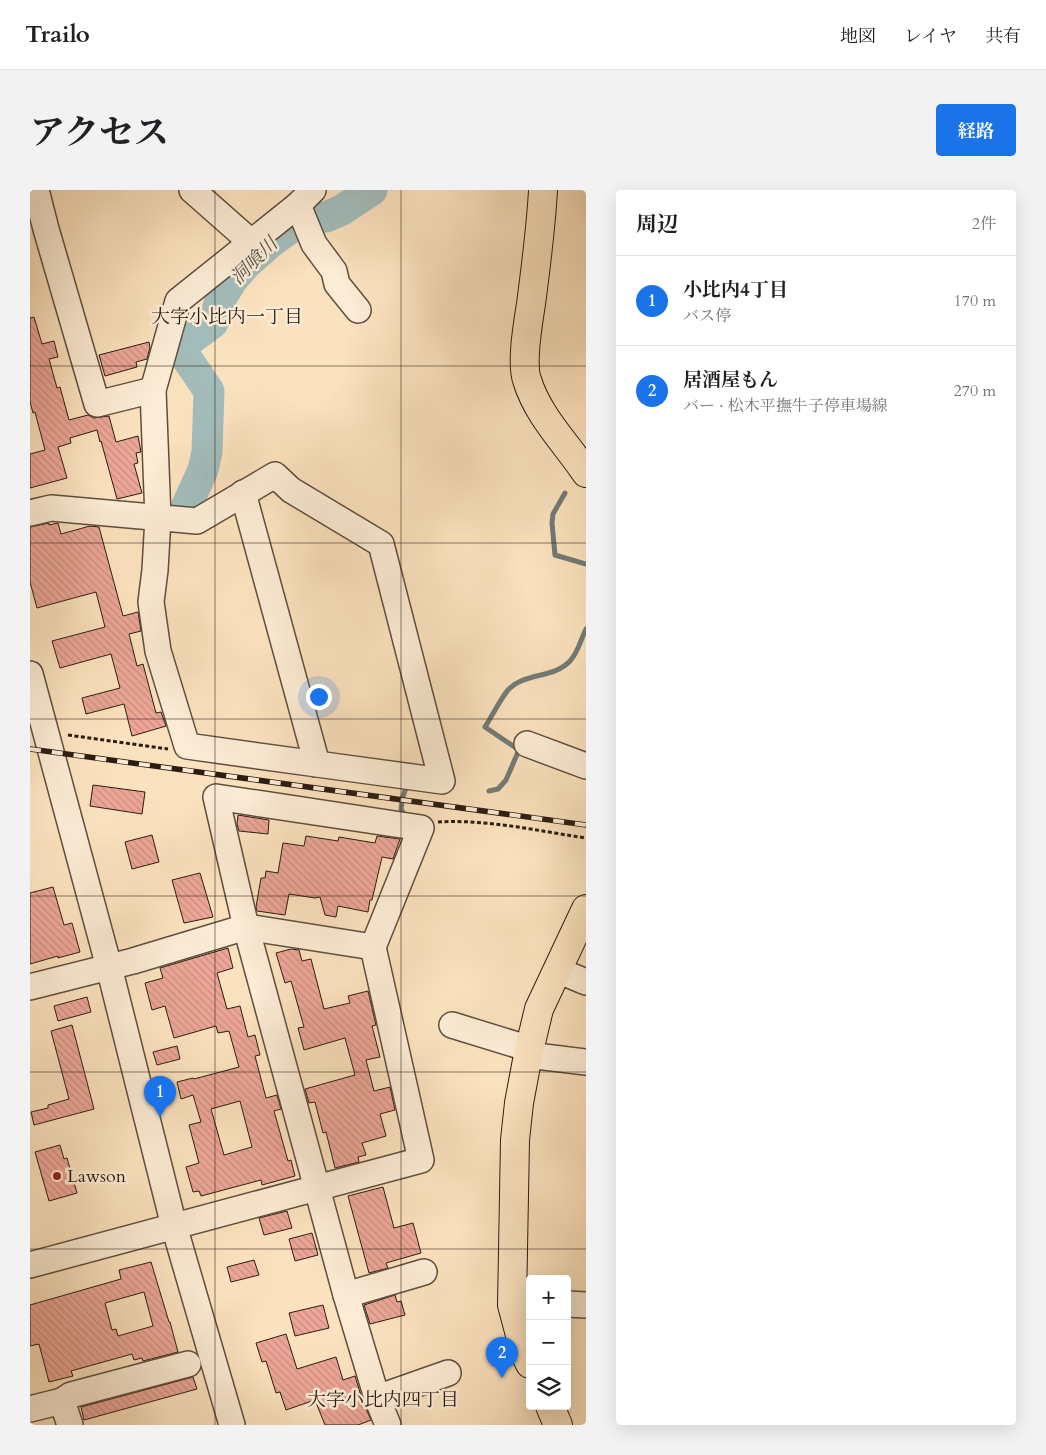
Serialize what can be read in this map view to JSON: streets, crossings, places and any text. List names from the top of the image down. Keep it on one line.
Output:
{"districts":["大字小比内一丁目","大字小比内四丁目"],"water":["洞喰川"],"places":["Lawson"],"page":{"header":"Trailo","nav":["地図","レイヤ","共有"],"title":"アクセス","buttons":"経路","heading":["周辺","2件"],"list":[{"mark":"1","name":"小比内4丁目","note":"バス停","value":"170 m"},{"mark":"2","name":"居酒屋もん","note":"バー · 松木平撫牛子停車場線","value":"270 m"}],"pins":["1","2"],"map_buttons":["+","−"]}}
